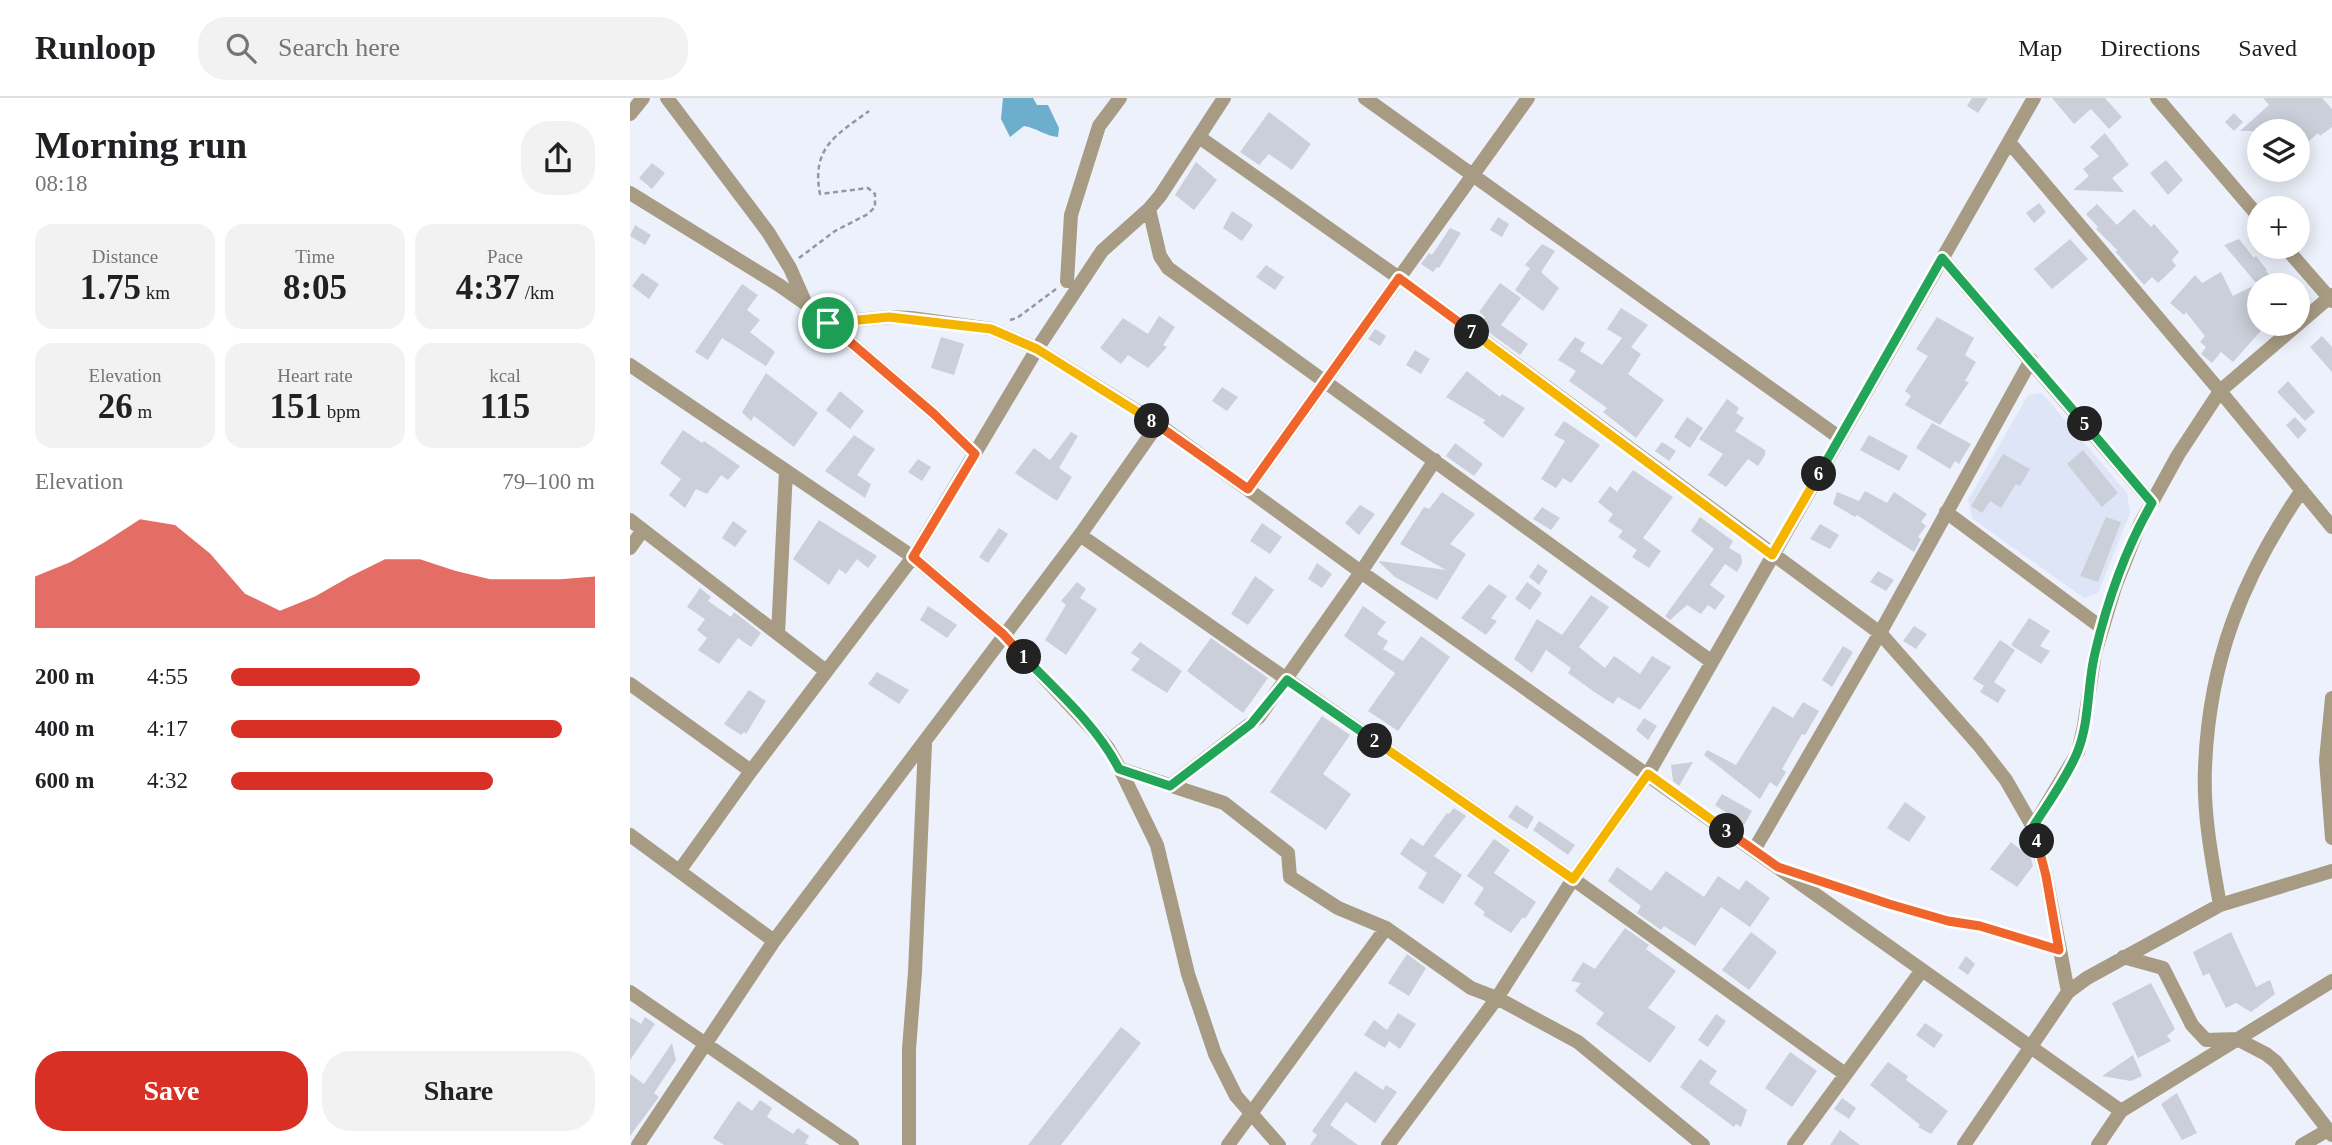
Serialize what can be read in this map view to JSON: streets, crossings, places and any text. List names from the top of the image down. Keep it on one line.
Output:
{"page":{"header":"Runloop","search":"Search here","nav":["Map","Directions","Saved"],"heading":["Morning run","08:18"],"map_buttons":["+","−"],"stats":[["Distance","1.75 km"],["Time","8:05"],["Pace","4:37 /km"],["Elevation","26 m"],["Heart rate","151 bpm"],["kcal","115"]],"pins":["7","8","5","6","1","2","3","4"],"chart":["Elevation","79–100 m"],"list":[{"name":"200 m","note":"4:55"},{"name":"400 m","note":"4:17"},{"name":"600 m","note":"4:32"}],"buttons":["Save","Share"]}}
